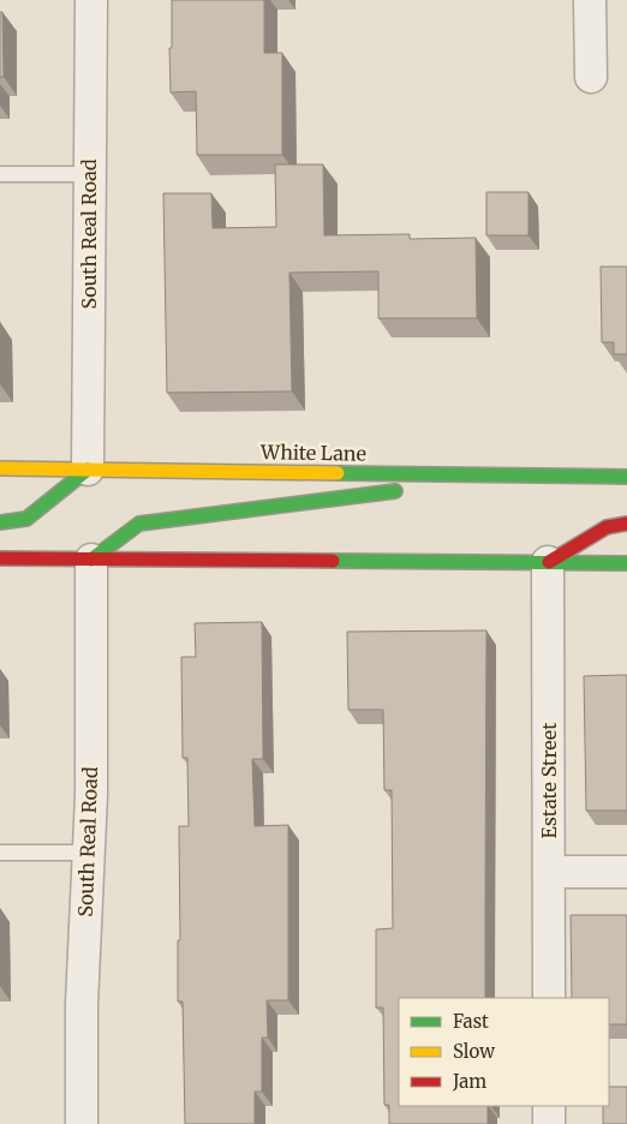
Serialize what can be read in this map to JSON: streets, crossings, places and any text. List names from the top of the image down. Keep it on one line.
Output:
{"streets":{"main road":["White Lane"],"street":["South Real Road","Estate Street"]},"crossings":[["South Real Road","White Lane"]],"legend":["Fast","Slow","Jam"]}
